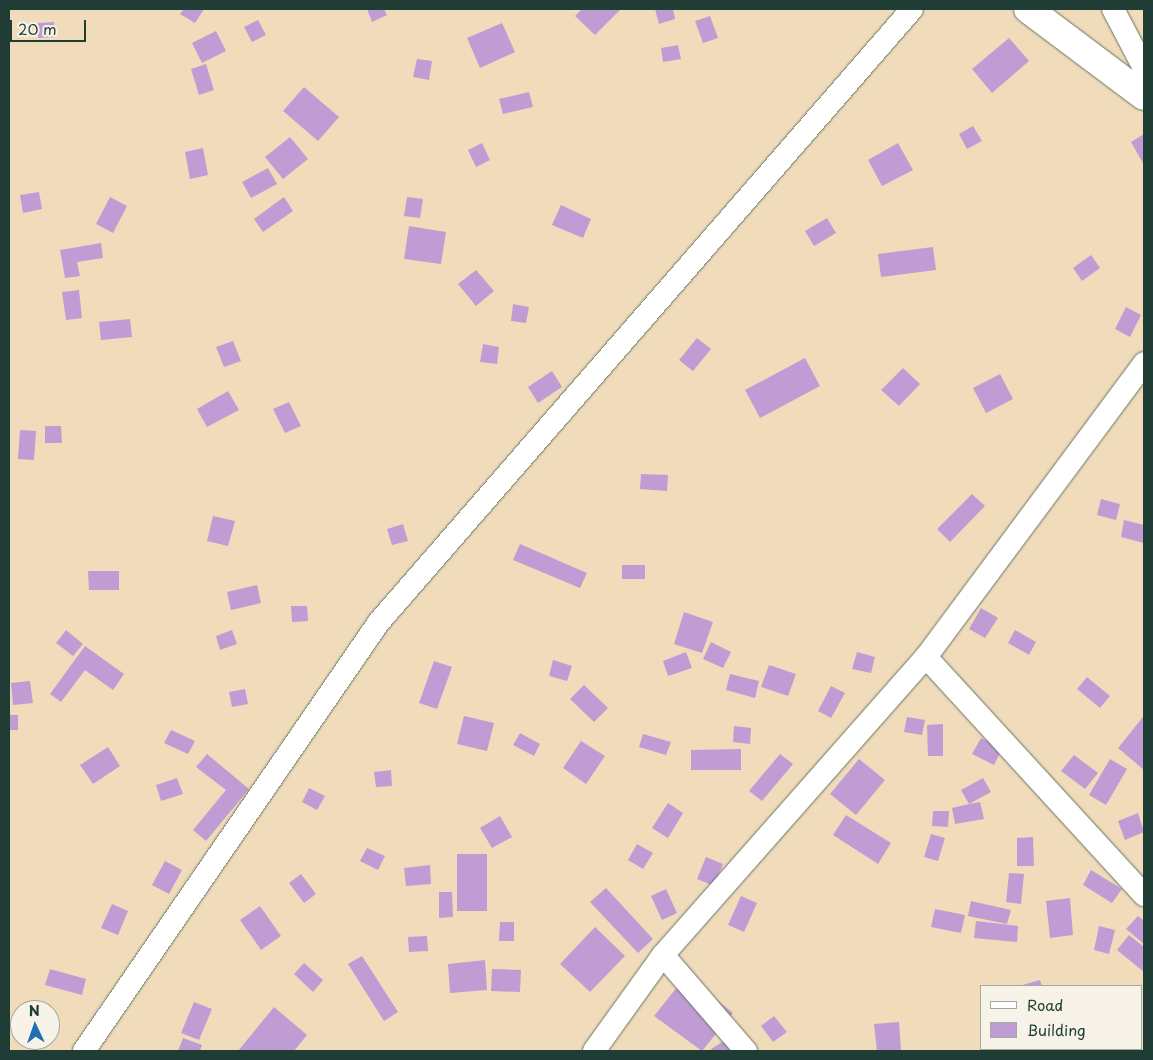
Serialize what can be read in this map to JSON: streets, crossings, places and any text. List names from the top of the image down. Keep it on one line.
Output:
{"legend":["Road","Building"],"scale_bar":"20 m","north":"top"}
